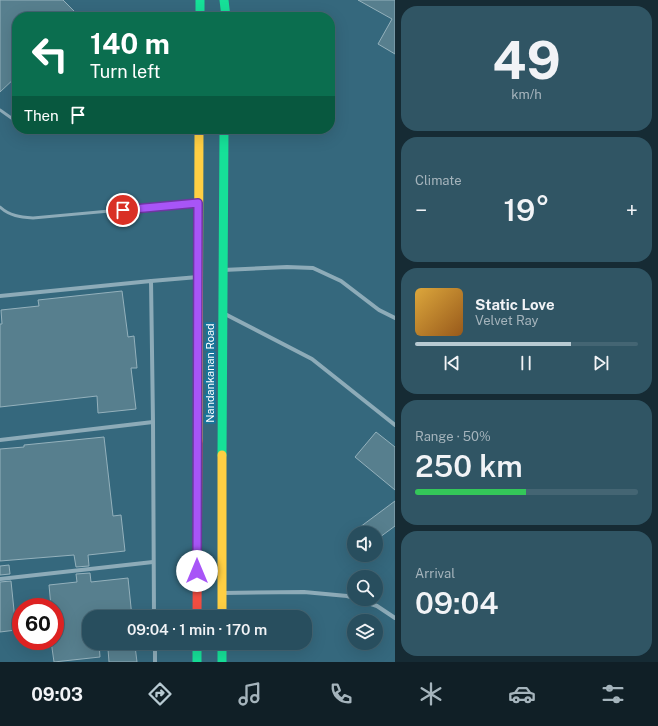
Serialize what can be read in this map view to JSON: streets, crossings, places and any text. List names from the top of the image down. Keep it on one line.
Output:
{"streets":{"main road":["Nandankanan Road"]},"page":{"tile":[["49","km/h"],"Climate",["Range · 50%","250 km"],["Arrival","09:04"]],"turn":["140 m","Turn left"],"then":"Then","heat":["−","19°","+"],"song":["Static Love","Velvet Ray"],"limit":"60","trip":"09:04 · 1 min · 170 m","tabs":"09:03"}}
